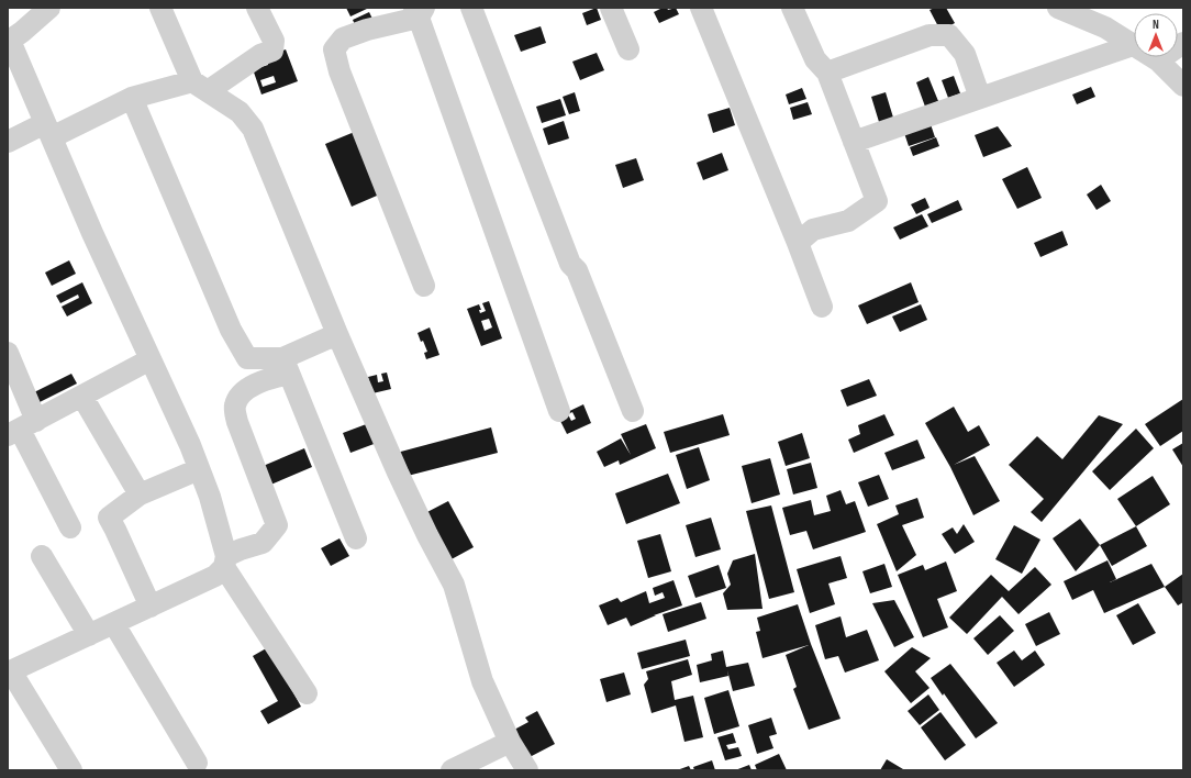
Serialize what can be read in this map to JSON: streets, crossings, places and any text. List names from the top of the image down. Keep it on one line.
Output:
{"north":"top"}
